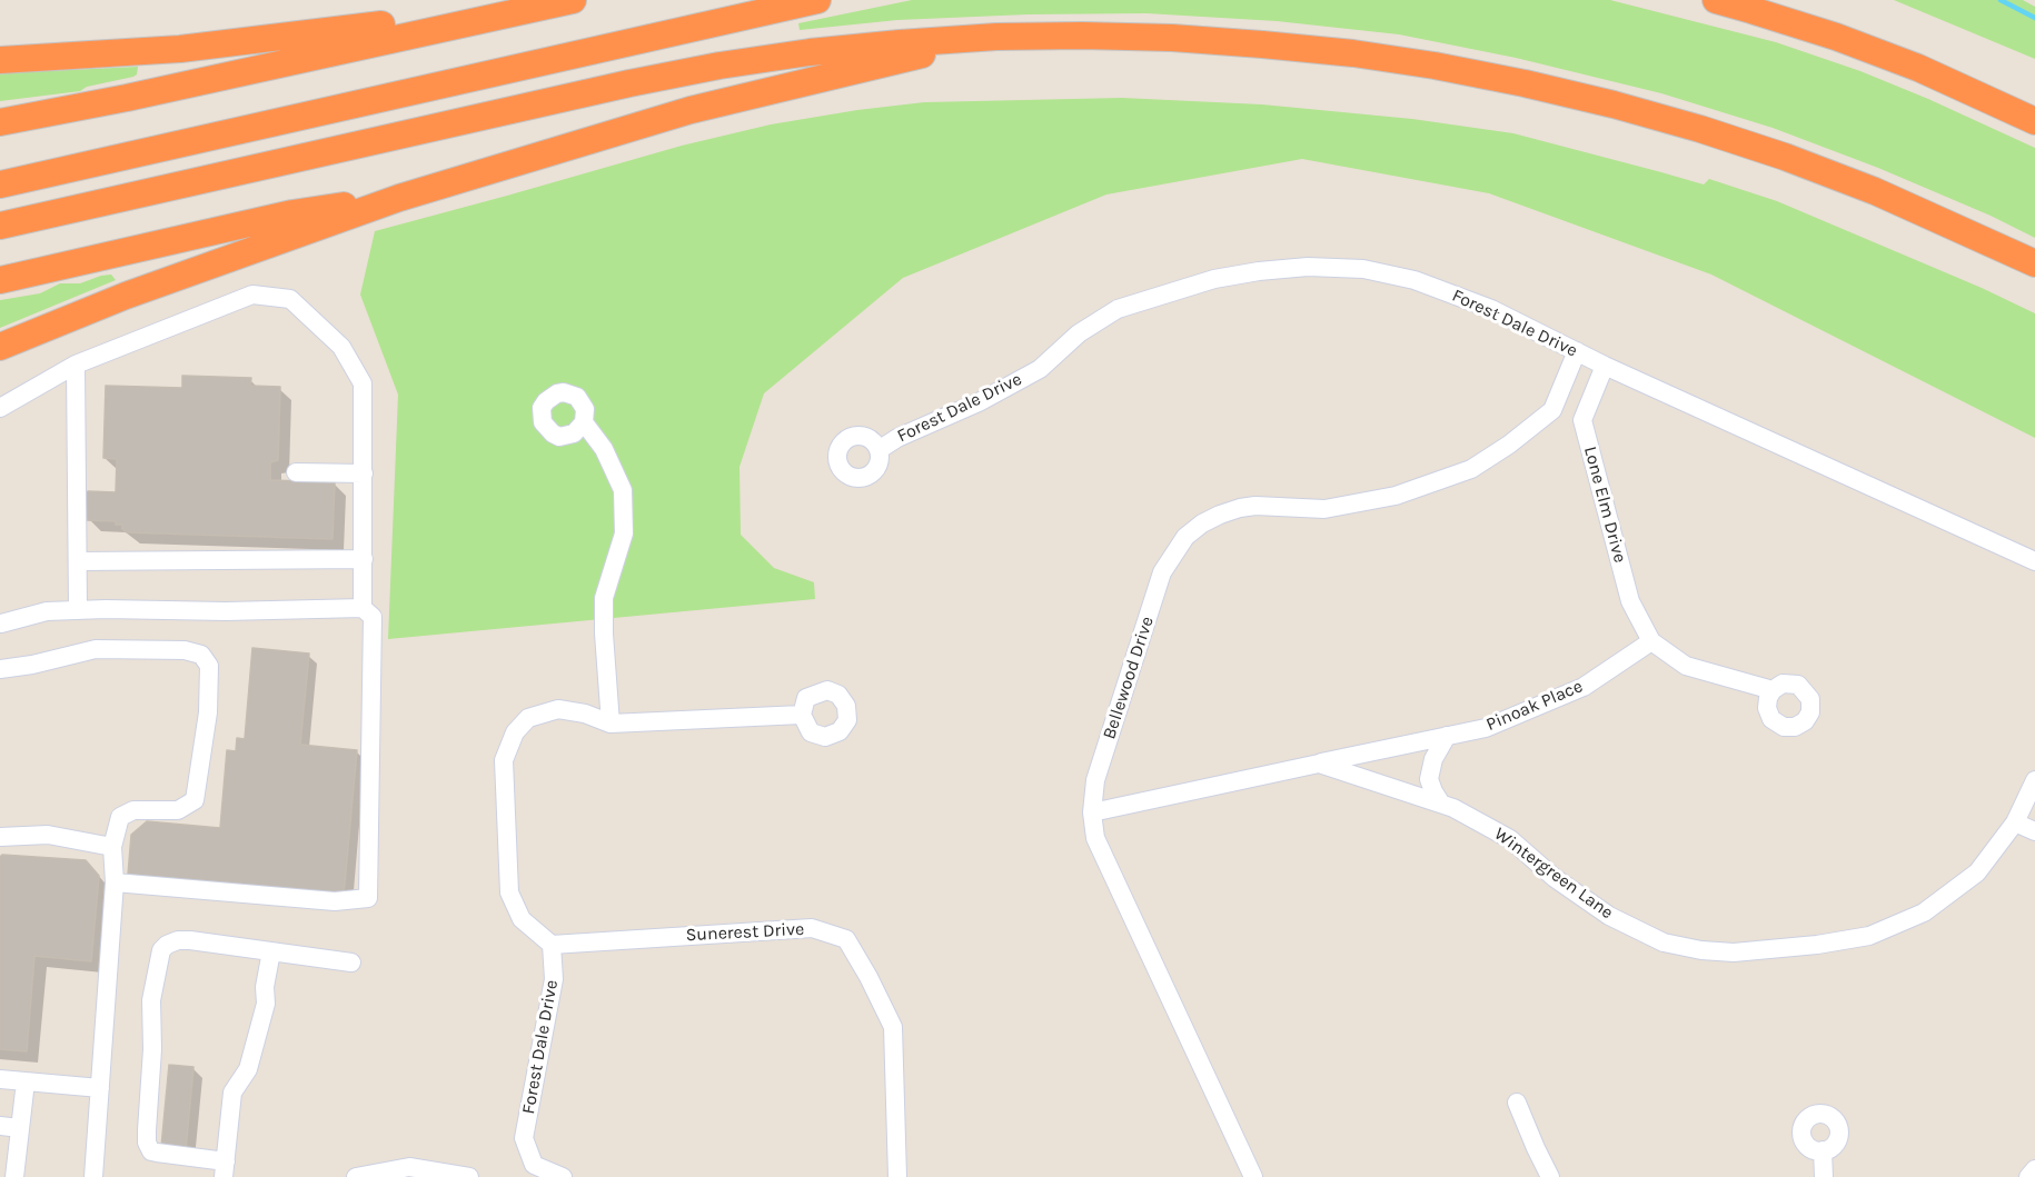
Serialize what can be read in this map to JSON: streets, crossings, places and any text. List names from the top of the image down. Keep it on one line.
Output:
{"streets":{"street":["Forest Dale Drive","Lone Elm Drive","Bellewood Drive","Pinoak Place","Wintergreen Lane","Sunerest Drive"]},"crossings":[["Forest Dale Drive","Lone Elm Drive"],["Forest Dale Drive","Bellewood Drive"],["Forest Dale Drive","Sunerest Drive"],["Lone Elm Drive","Pinoak Place"],["Pinoak Place","Wintergreen Lane"]]}
